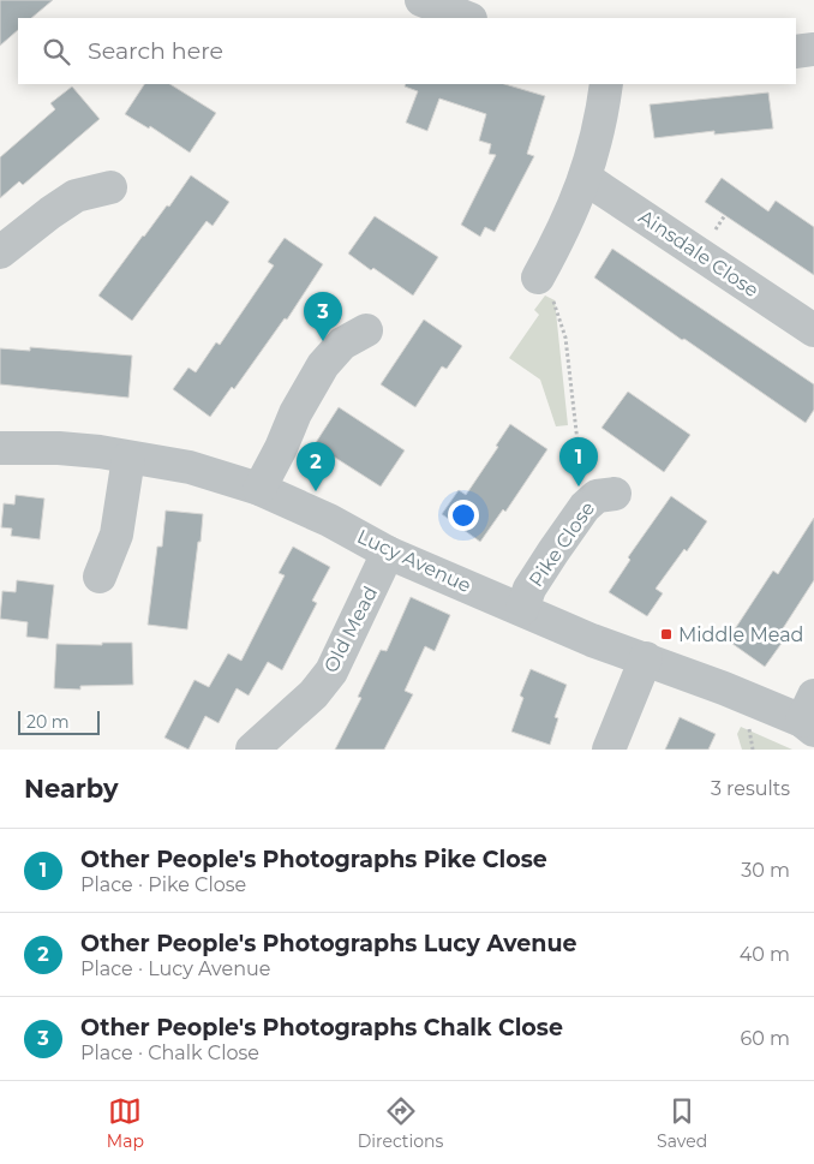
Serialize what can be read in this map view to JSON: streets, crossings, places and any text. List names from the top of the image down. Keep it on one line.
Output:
{"streets":{"street":["Ainsdale Close","Pike Close","Lucy Avenue","Old Mead"]},"crossings":[["Pike Close","Lucy Avenue"],["Lucy Avenue","Old Mead"]],"places":{"transit":["Middle Mead"]},"scale_bar":"20 m","page":{"search":"Search here","pins":["3","1","2"],"scale":"20 m","heading":["Nearby","3 results"],"list":[{"mark":"1","name":"Other People's Photographs Pike Close","note":"Place · Pike Close","value":"30 m"},{"mark":"2","name":"Other People's Photographs Lucy Avenue","note":"Place · Lucy Avenue","value":"40 m"},{"mark":"3","name":"Other People's Photographs Chalk Close","note":"Place · Chalk Close","value":"60 m"}],"nav":["Map","Directions","Saved"]}}
